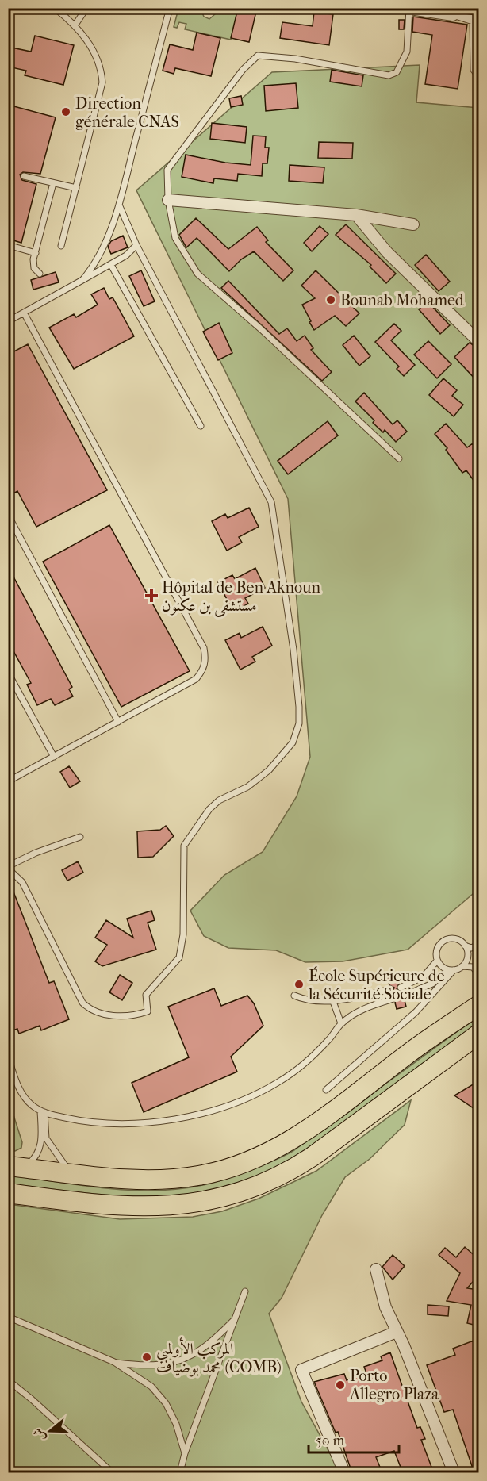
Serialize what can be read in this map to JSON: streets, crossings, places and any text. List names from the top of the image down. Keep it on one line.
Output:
{"places":{"other":["Direction générale CNAS","Bounab Mohamed","École Supérieure de la Sécurité Sociale","المركب الأولمبي محمد بوضياف (COMB)","Porto Allegro Plaza"],"health":["Hôpital de Ben Aknoun مستشفى بن عكنون"]},"scale_bar":"50 m","north":"left"}
